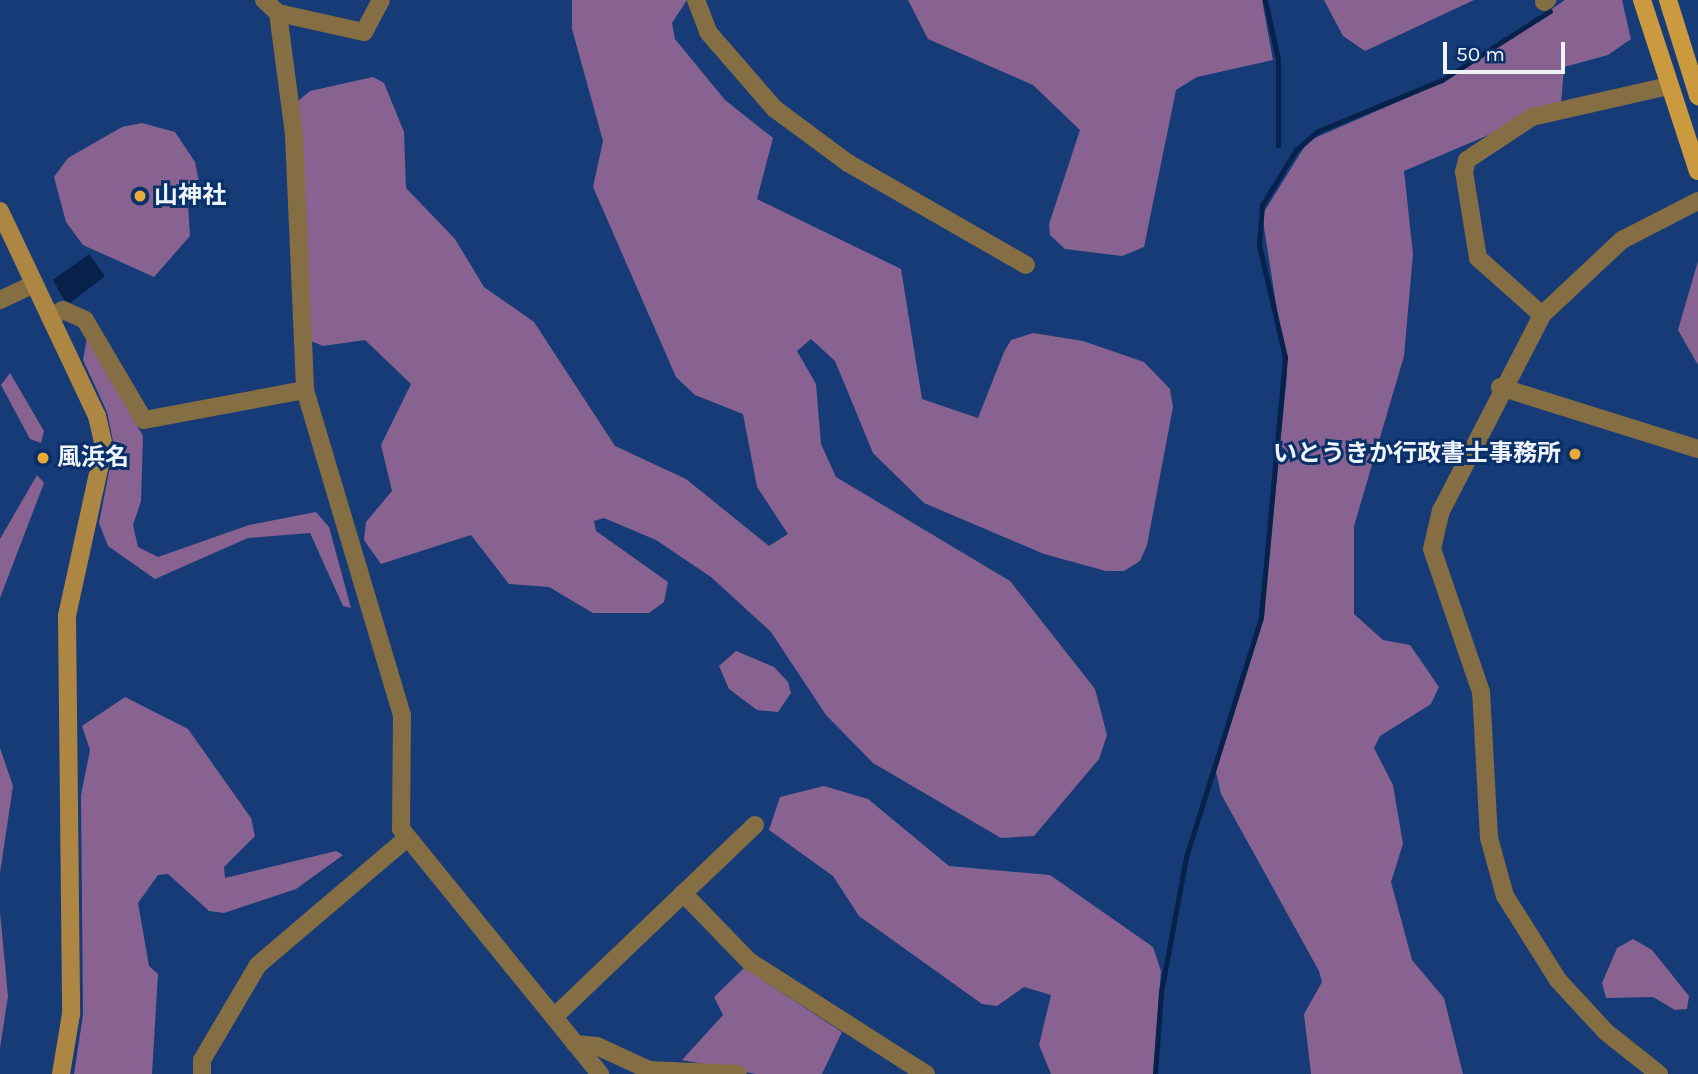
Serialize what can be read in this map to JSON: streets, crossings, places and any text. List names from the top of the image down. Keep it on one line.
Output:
{"places":["山神社","いとうきか行政書士事務所","風浜名"],"scale_bar":"50 m"}
